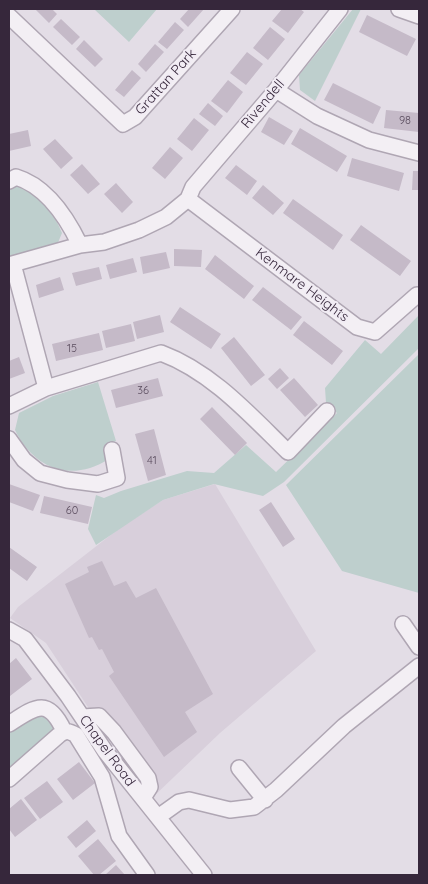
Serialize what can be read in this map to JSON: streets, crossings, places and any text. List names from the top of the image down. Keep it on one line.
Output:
{"streets":{"street":["Grattan Park","Rivendell","Kenmare Heights","Chapel Road"]},"crossings":[["Rivendell","Kenmare Heights"]],"house_numbers":["98","15","36","41","60"]}
